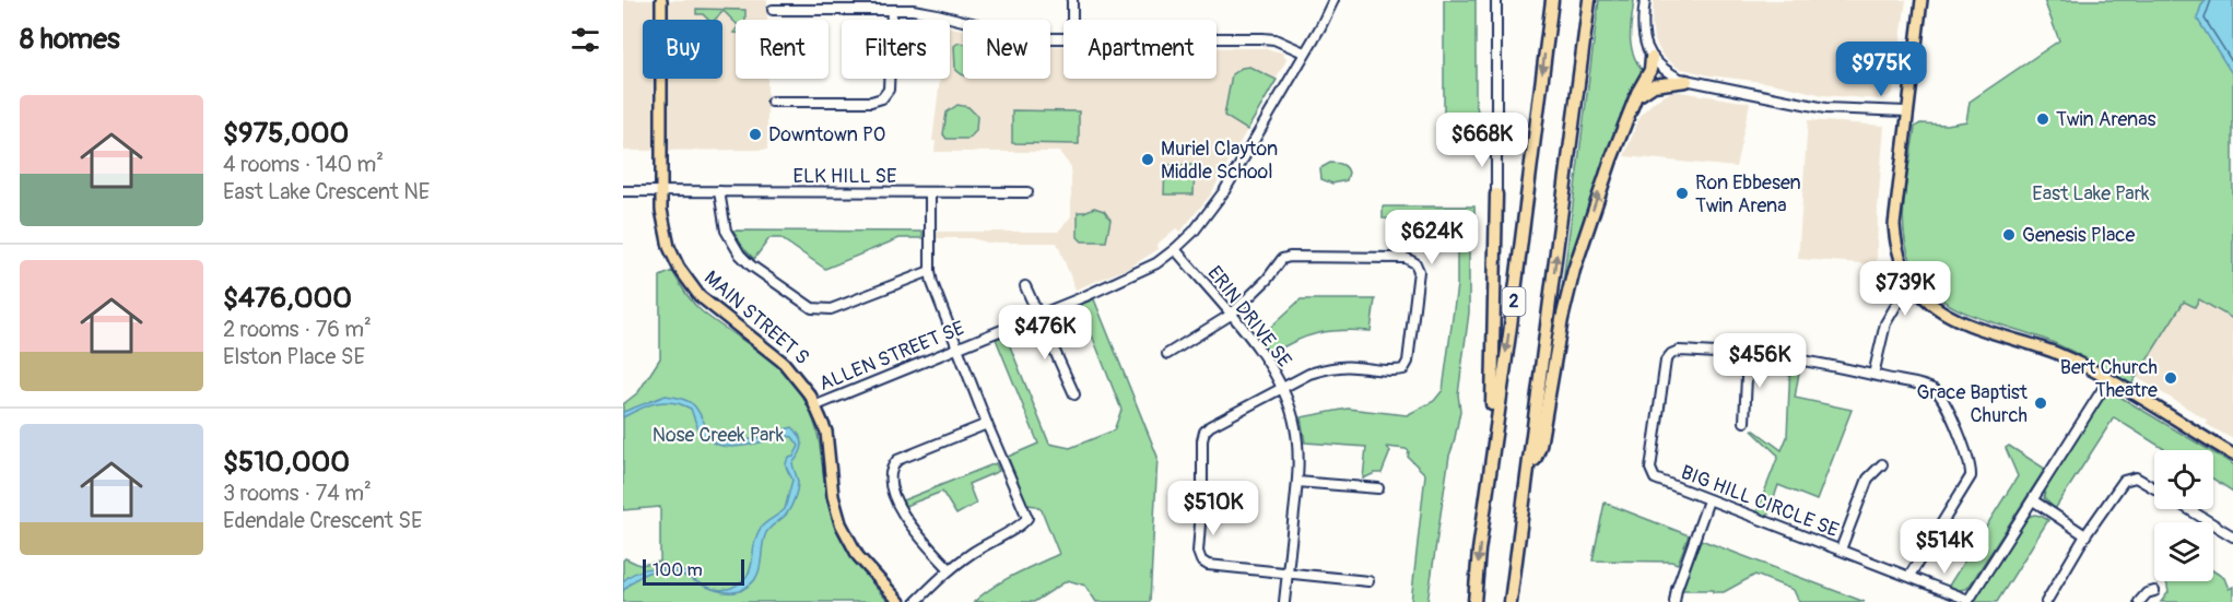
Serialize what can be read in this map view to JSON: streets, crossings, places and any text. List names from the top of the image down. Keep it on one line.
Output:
{"streets":{"highway":["2"],"main road":["MAIN STREET S"],"street":["ELK HILL SE","ERIN DRIVE SE","ALLEN STREET SE","BIG HILL CIRCLE SE"]},"crossings":[["ELK HILL SE","MAIN STREET S"],["ERIN DRIVE SE","ALLEN STREET SE"],["MAIN STREET S","ALLEN STREET SE"]],"parks":["East Lake Park","Nose Creek Park"],"places":["Twin Arenas","Downtown PO","Muriel Clayton Middle School","Ron Ebbesen Twin Arena","Genesis Place","Bert Church Theatre","Grace Baptist Church"],"scale_bar":"100 m","page":{"heading":"8 homes","chip":["Buy","Rent","Filters","New","Apartment"],"price":["$975K","$668K","$624K","$739K","$476K","$456K","$510K","$514K"],"list":[{"name":"$975,000","note":"4 rooms · 140 m² · East Lake Crescent NE"},{"name":"$476,000","note":"2 rooms · 76 m² · Elston Place SE"},{"name":"$510,000","note":"3 rooms · 74 m² · Edendale Crescent SE"}],"scale":"100 m"}}
